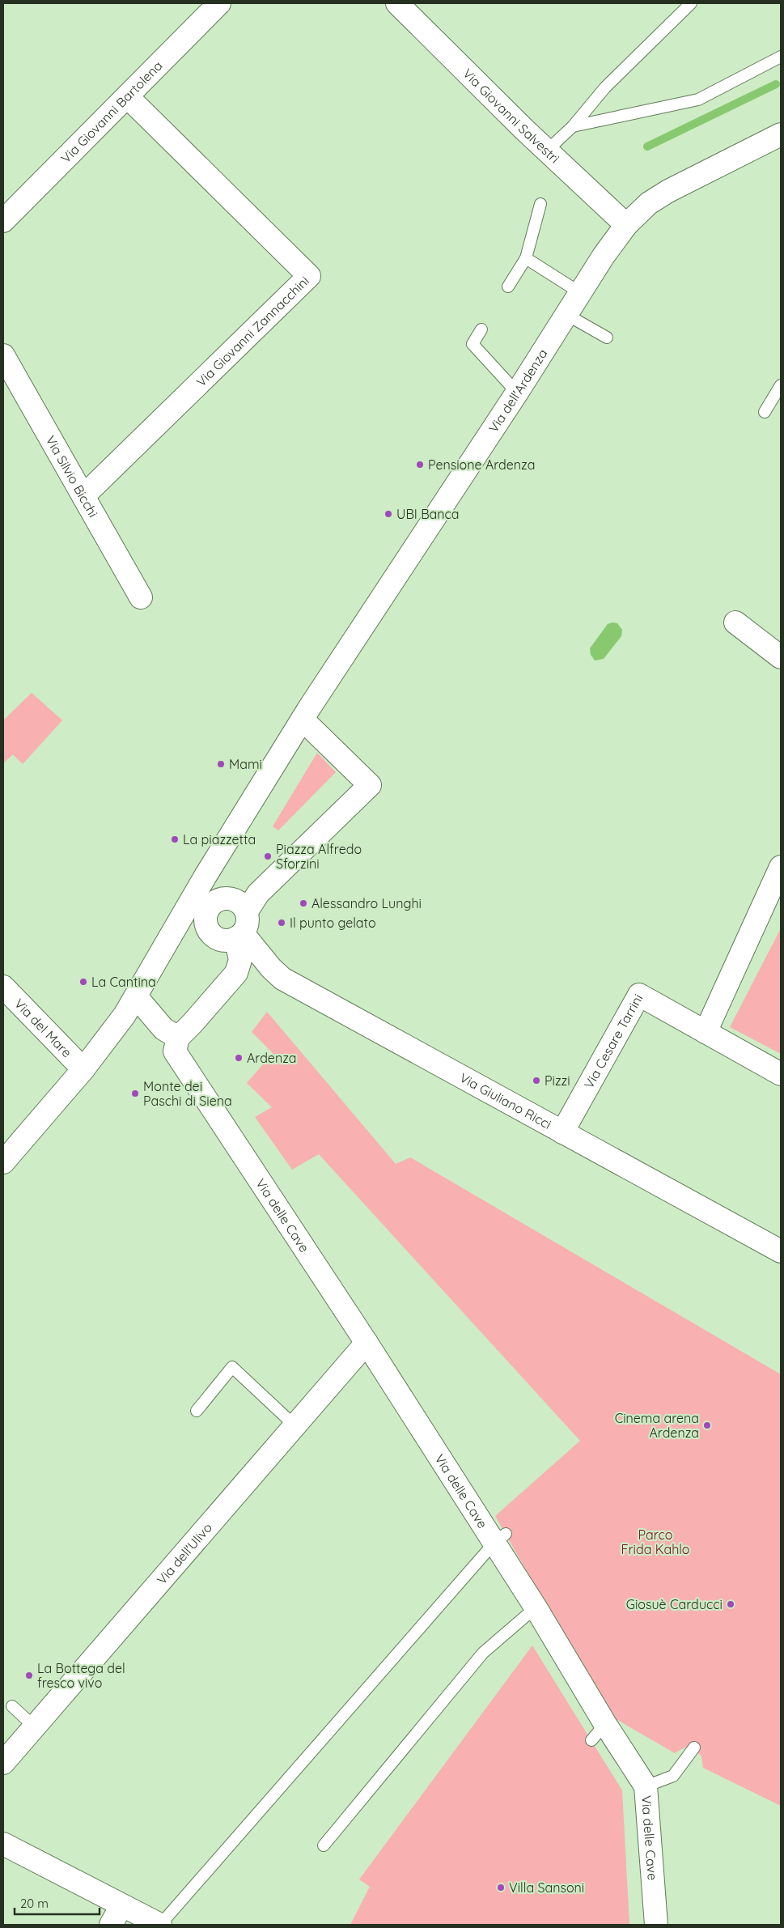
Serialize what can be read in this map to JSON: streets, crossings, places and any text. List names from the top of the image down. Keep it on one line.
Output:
{"streets":{"street":["Via Giovanni Bartolena","Via Giovanni Salvestri","Via Giovanni Zannacchini","Via dell'Ardenza","Via Silvio Bicchi","Via del Mare","Via Cesare Tarrini","Via Giuliano Ricci","Via delle Cave","Via dell'Ulivo"]},"crossings":[["Via Giovanni Bartolena","Via Giovanni Zannacchini"],["Via Giovanni Salvestri","Via dell'Ardenza"],["Via Giovanni Zannacchini","Via Silvio Bicchi"],["Via Cesare Tarrini","Via Giuliano Ricci"],["Via delle Cave","Via dell'Ulivo"]],"parks":["Parco Frida Kahlo"],"places":["Pensione Ardenza","UBI Banca","Mami","La piazzetta","Piazza Alfredo Sforzini","Alessandro Lunghi","Il punto gelato","La Cantina","Ardenza","Pizzi","Monte dei Paschi di Siena","Cinema arena Ardenza","Giosuè Carducci","La Bottega del fresco vivo","Villa Sansoni"],"scale_bar":"20 m"}
